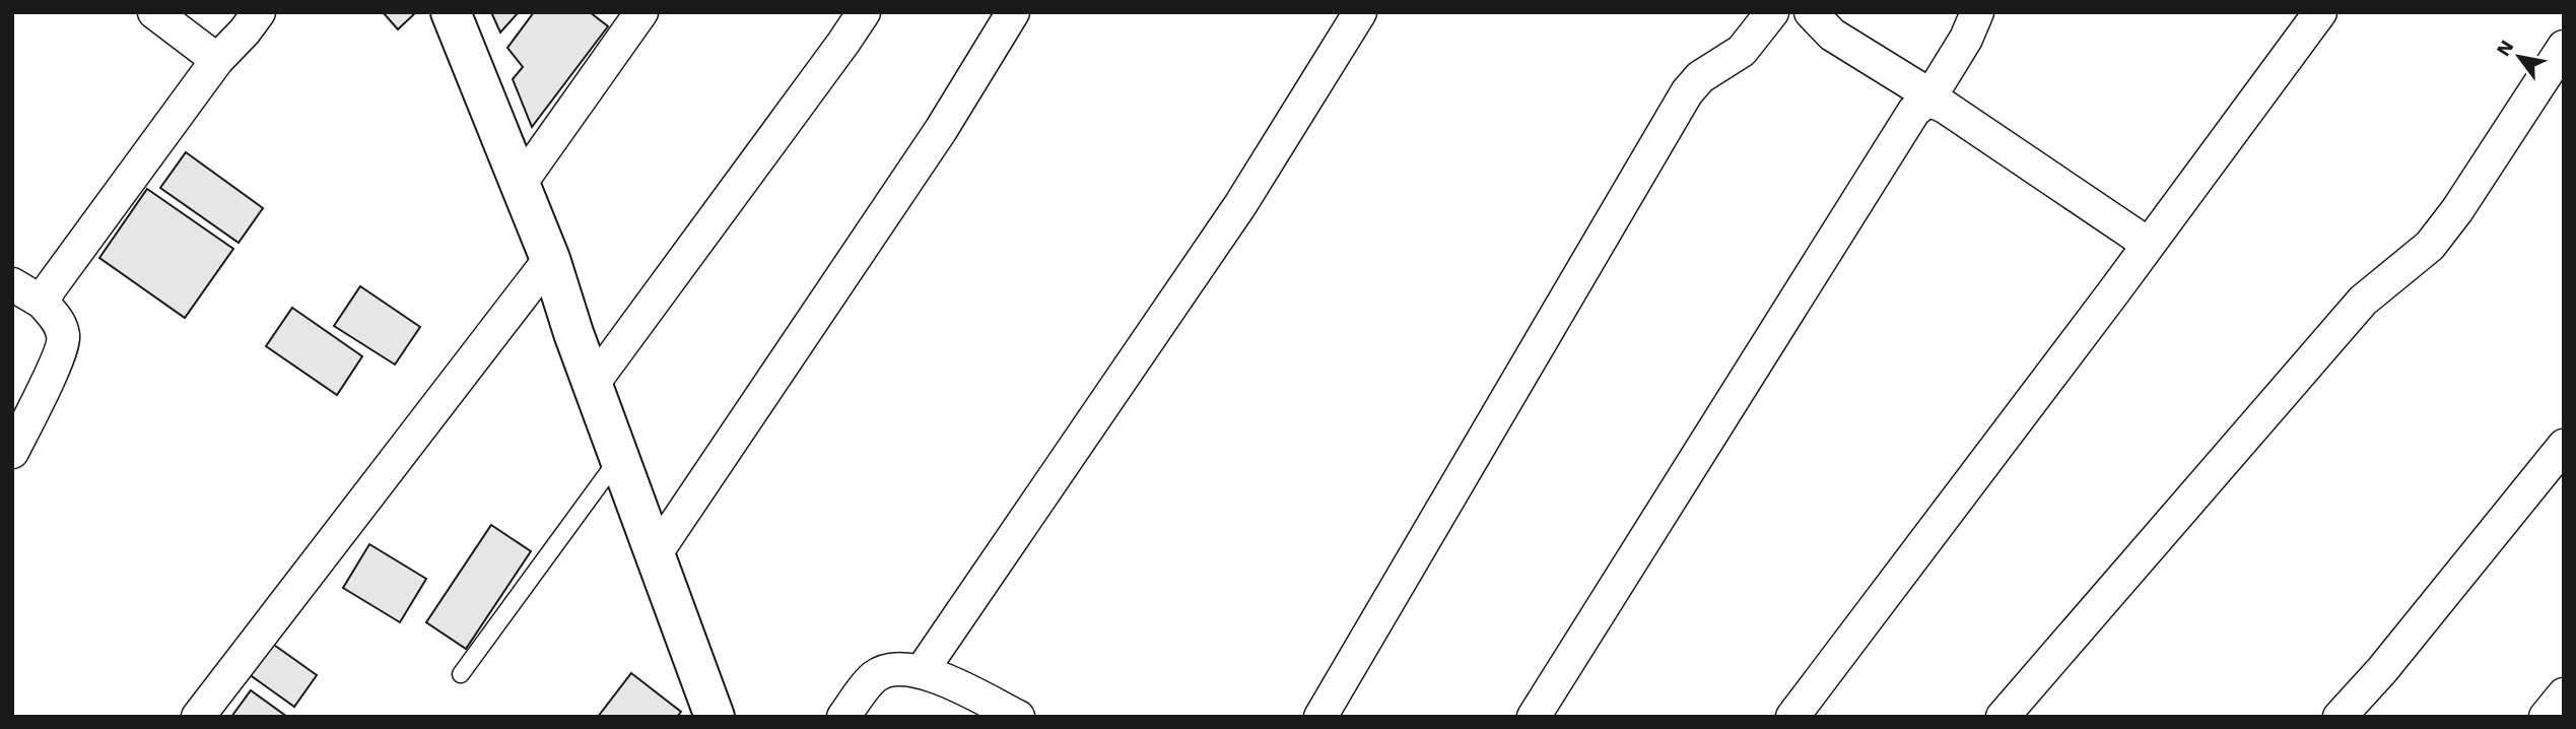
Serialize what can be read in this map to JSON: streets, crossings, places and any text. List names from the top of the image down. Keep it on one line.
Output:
{"north":"top left"}
